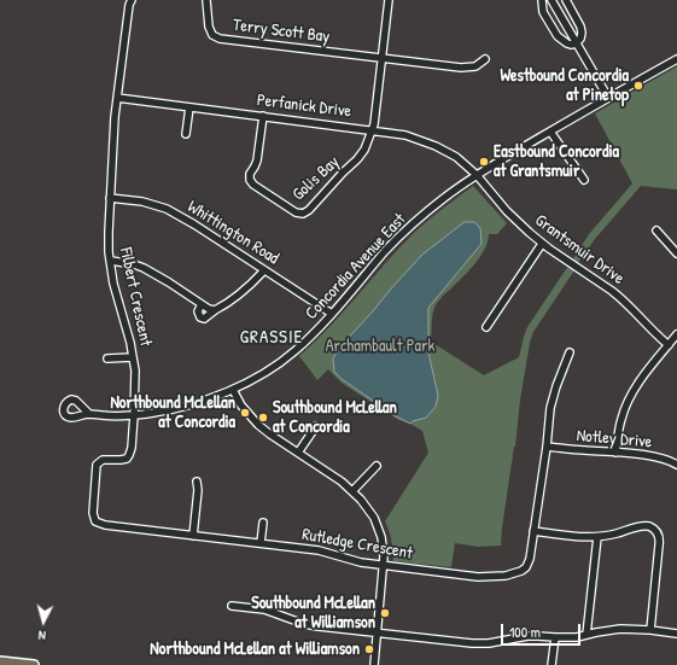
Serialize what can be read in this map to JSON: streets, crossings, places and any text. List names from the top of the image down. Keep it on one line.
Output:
{"streets":{"street":["Terry Scott Bay","Perfanick Drive","Golis Bay","Whittington Road","Grantsmuir Drive","Concordia Avenue East","Filbert Crescent","Notley Drive","Rutledge Crescent"]},"crossings":[["Perfanick Drive","Golis Bay"],["Perfanick Drive","Grantsmuir Drive"],["Perfanick Drive","Concordia Avenue East"],["Perfanick Drive","Filbert Crescent"],["Whittington Road","Concordia Avenue East"],["Whittington Road","Filbert Crescent"],["Grantsmuir Drive","Concordia Avenue East"],["Concordia Avenue East","Filbert Crescent"],["Concordia Avenue East","Rutledge Crescent"],["Filbert Crescent","Rutledge Crescent"],["Notley Drive","Rutledge Crescent"]],"districts":["GRASSIE"],"parks":["Archambault Park"],"places":["Westbound Concordia at Pinetop","Eastbound Concordia at Grantsmuir","Northbound McLellan at Concordia","Southbound McLellan at Concordia","Southbound McLellan at Williamson","Northbound McLellan at Williamson"],"scale_bar":"100 m","north":"bottom"}
